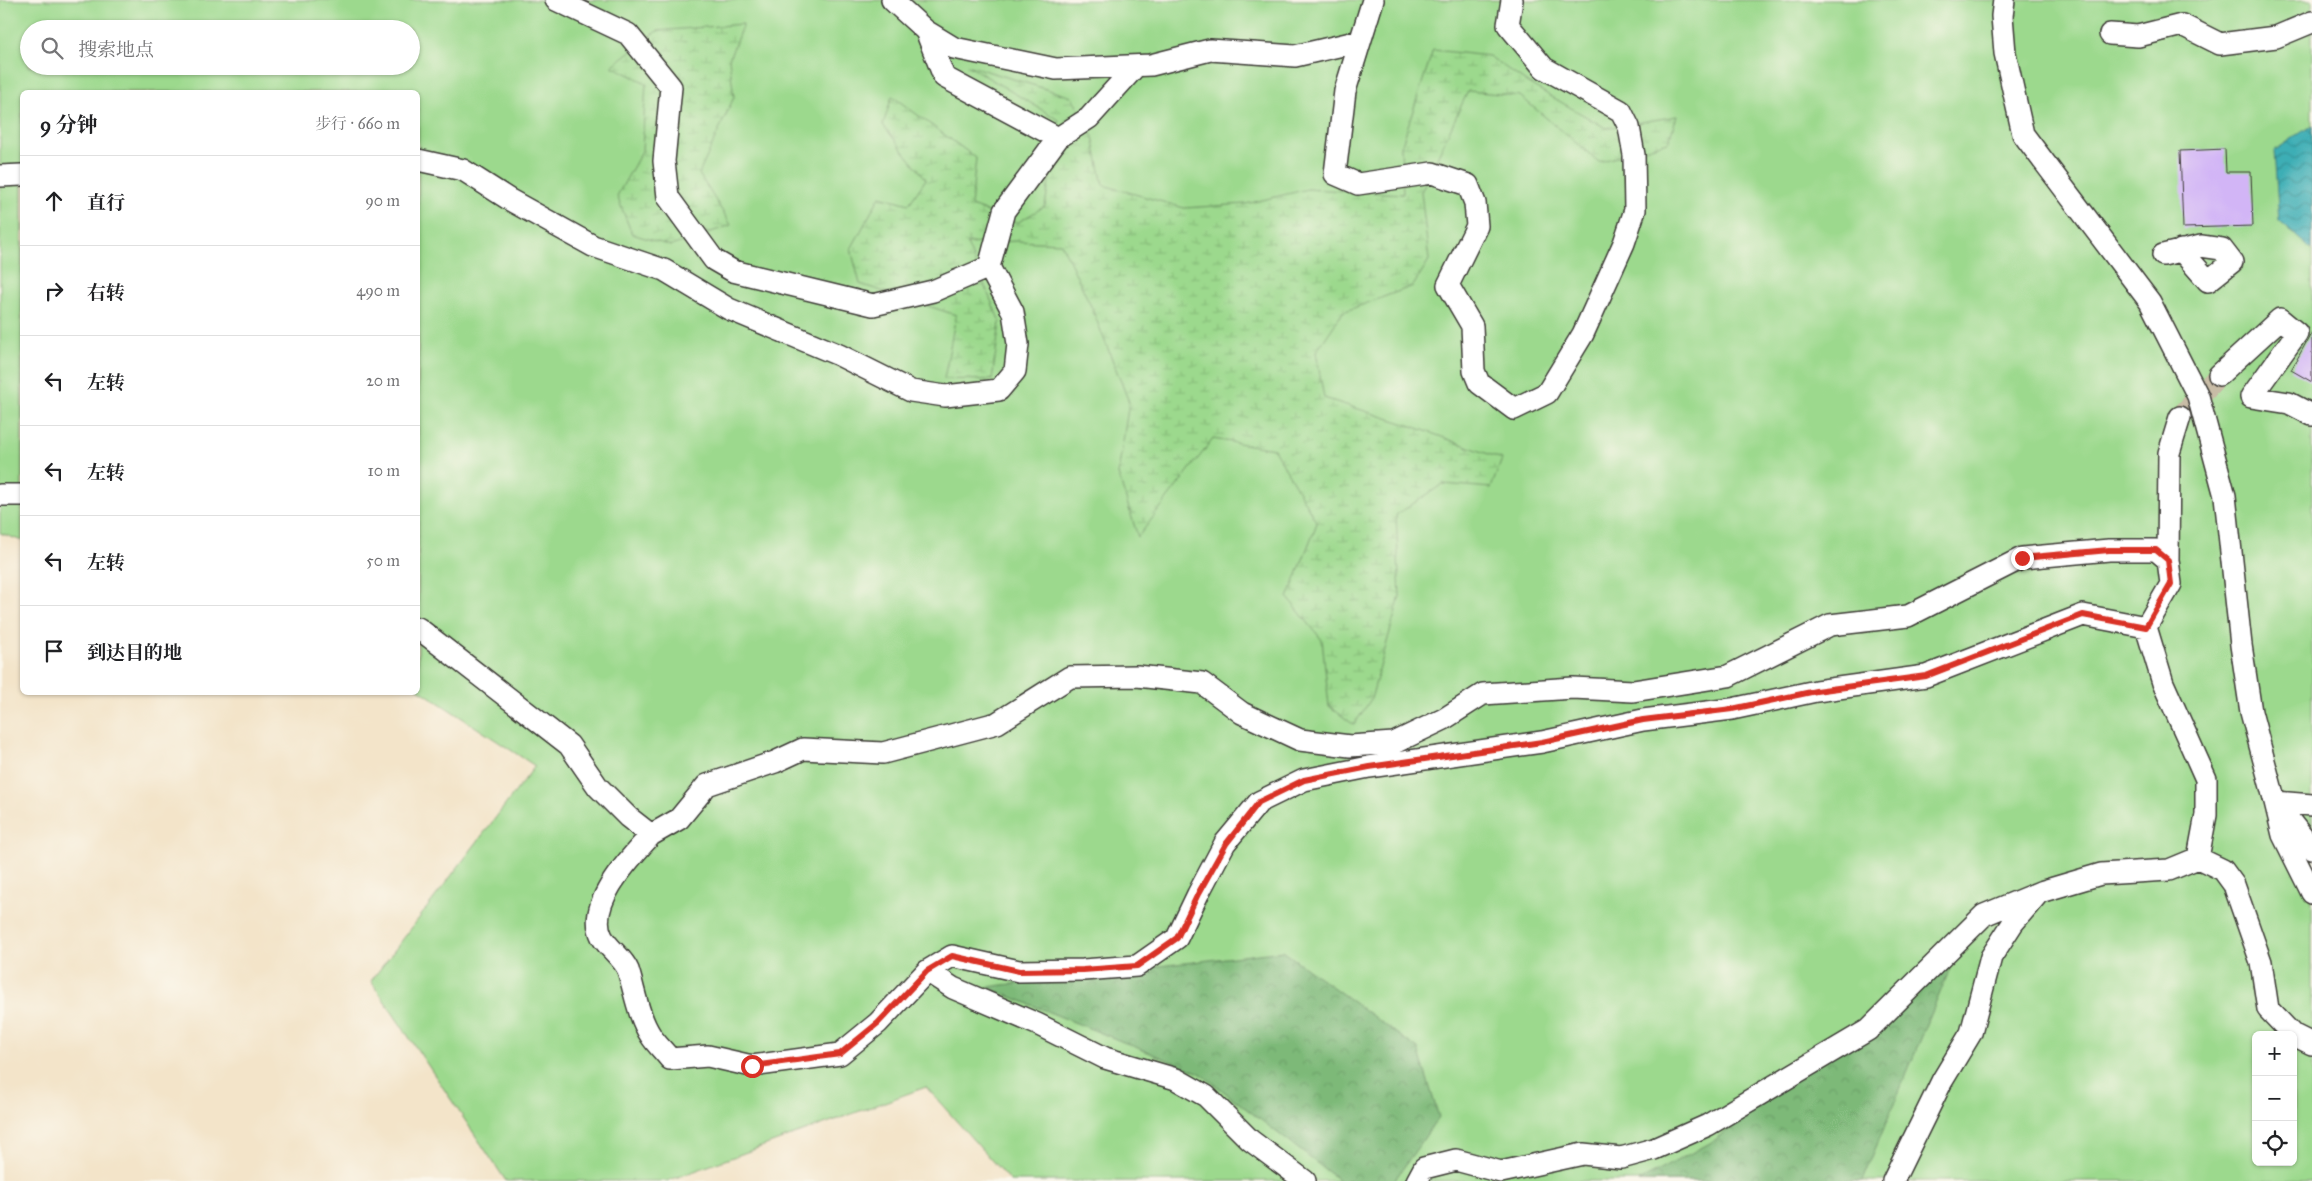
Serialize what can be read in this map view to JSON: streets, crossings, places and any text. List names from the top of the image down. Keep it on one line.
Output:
{"page":{"search":"搜索地点","heading":["9 分钟","步行 · 660 m"],"list":[["直行","90 m"],["右转","490 m"],["左转","20 m"],["左转","10 m"],["左转","50 m"],"到达目的地"],"map_buttons":["+","−"]}}
